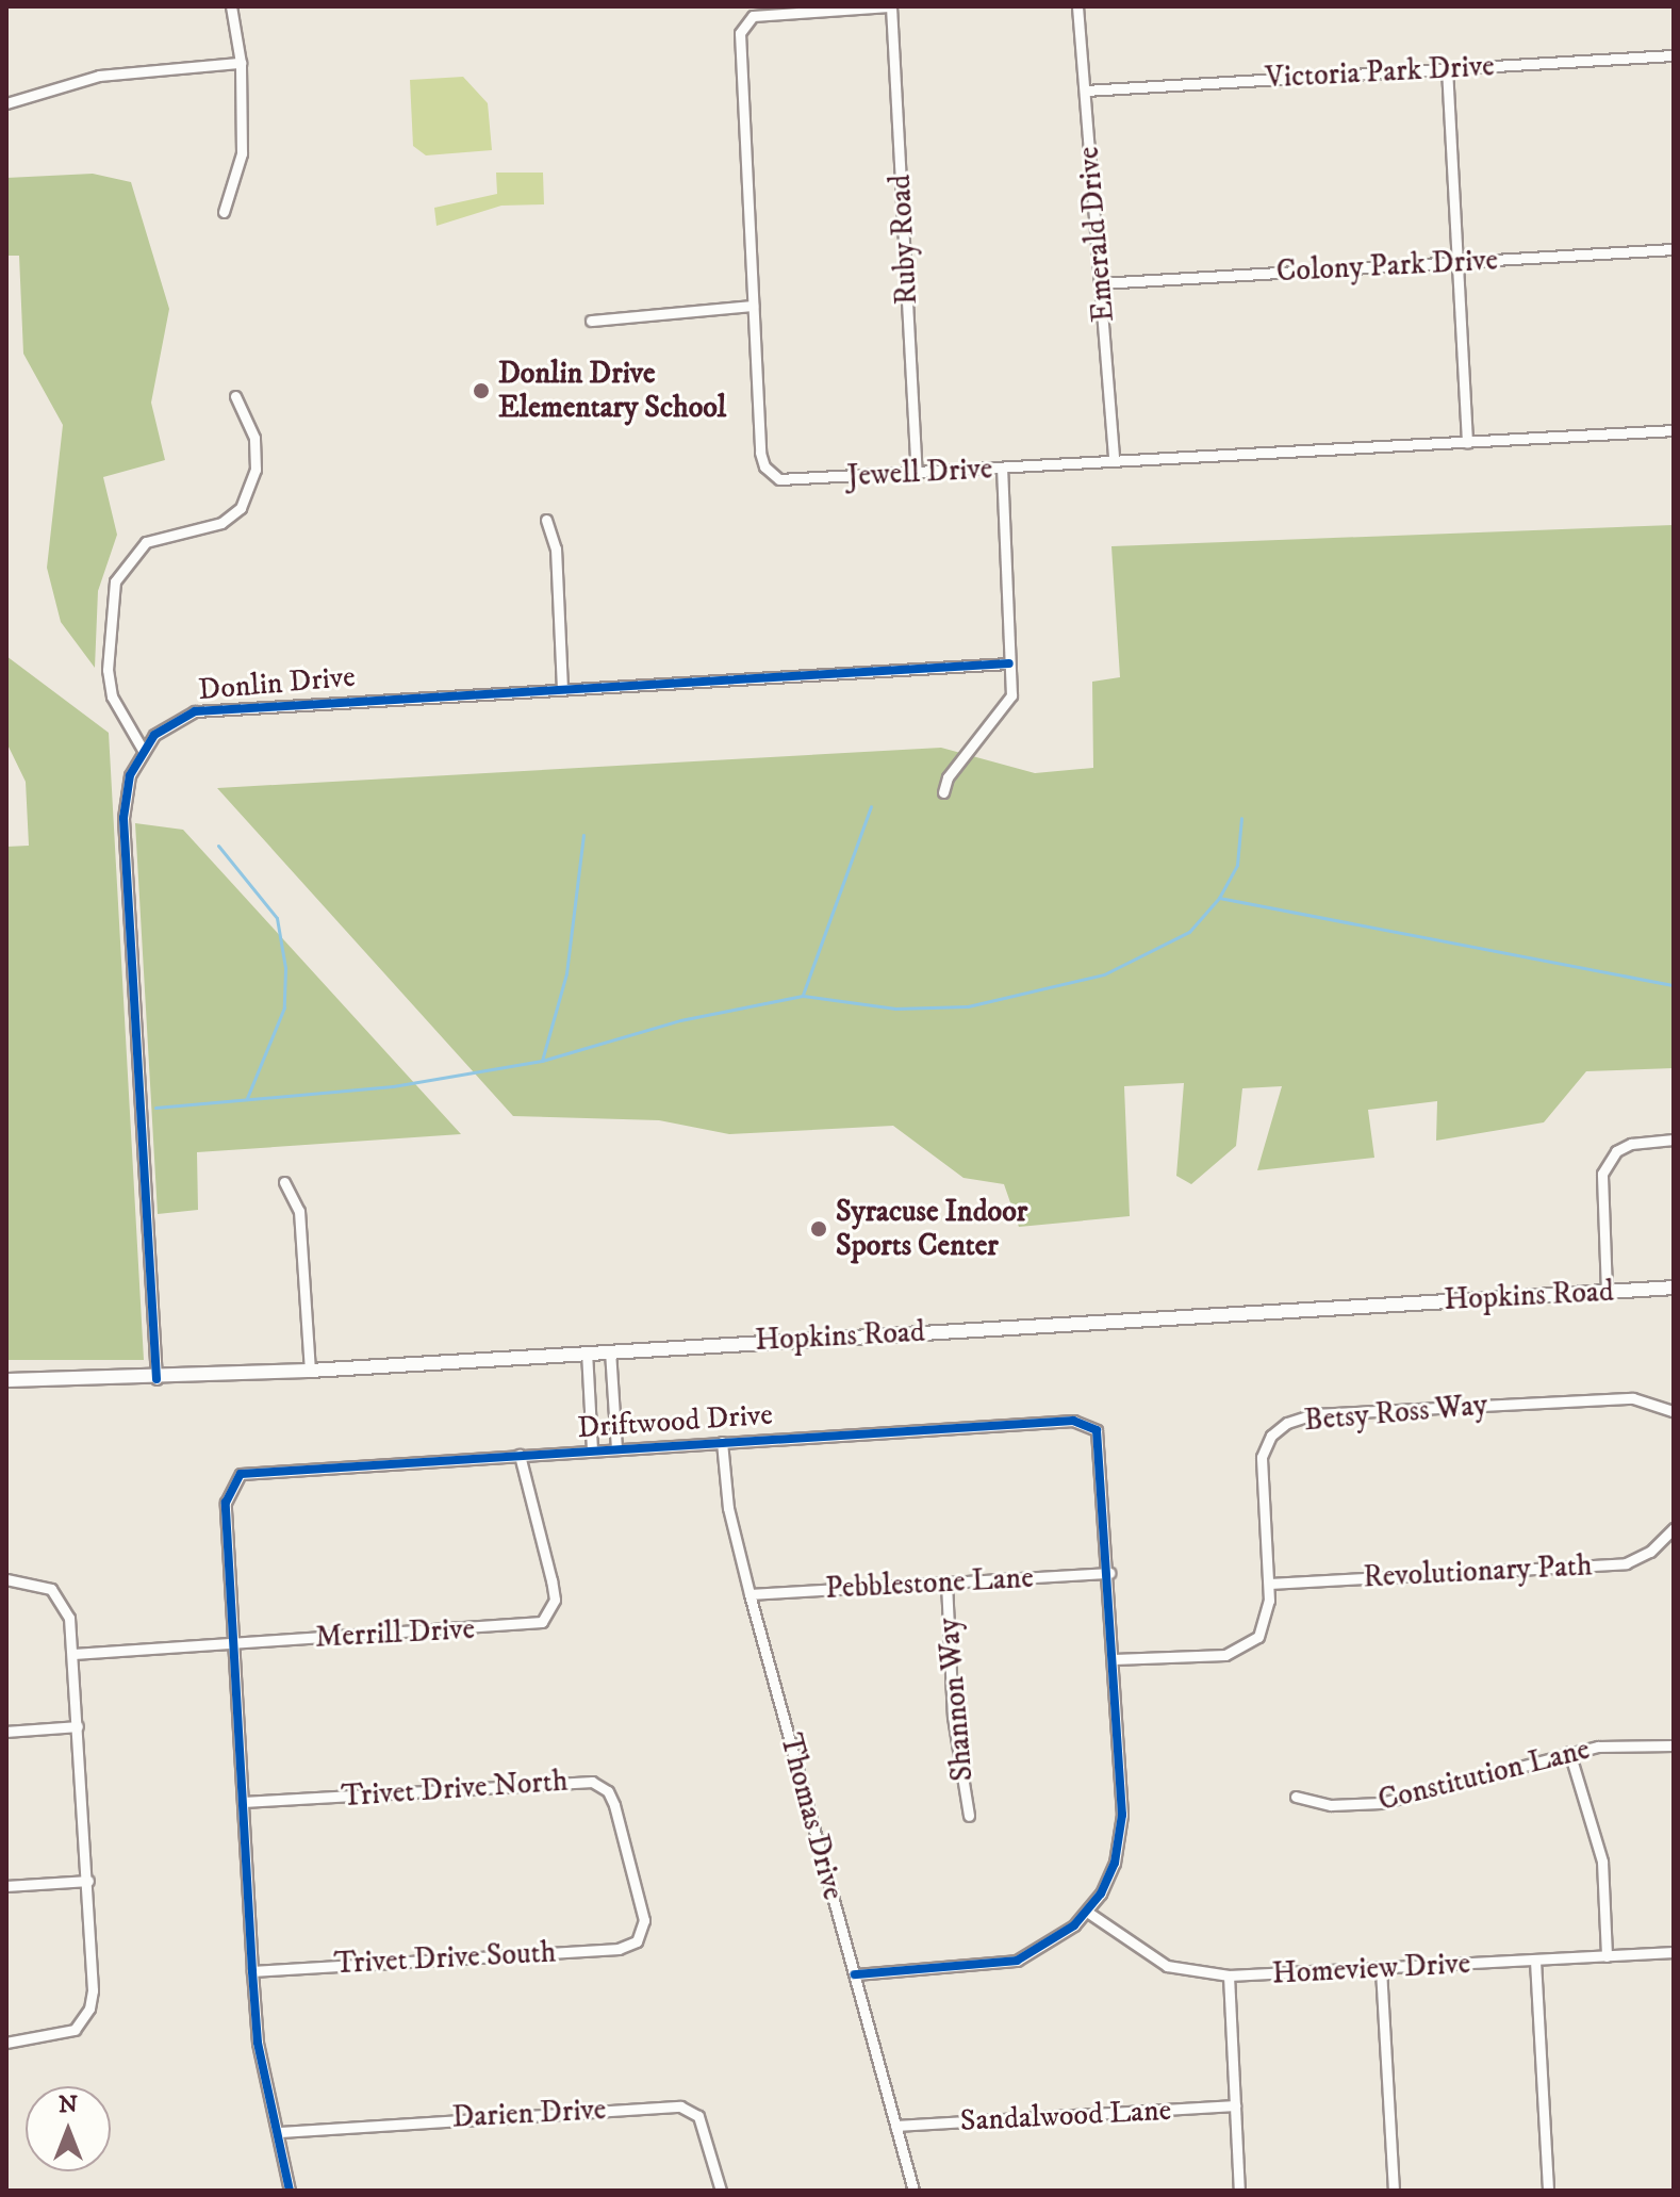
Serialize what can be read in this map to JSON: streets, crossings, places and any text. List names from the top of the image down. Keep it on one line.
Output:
{"streets":{"street":["Victoria Park Drive","Emerald Drive","Ruby Road","Colony Park Drive","Jewell Drive","Donlin Drive","Hopkins Road","Betsy Ross Way","Driftwood Drive","Revolutionary Path","Pebblestone Lane","Merrill Drive","Shannon Way","Constitution Lane","Trivet Drive North","Thomas Drive","Trivet Drive South","Homeview Drive","Darien Drive","Sandalwood Lane"]},"crossings":[["Victoria Park Drive","Emerald Drive"],["Emerald Drive","Colony Park Drive"],["Emerald Drive","Jewell Drive"],["Ruby Road","Jewell Drive"],["Donlin Drive","Hopkins Road"],["Betsy Ross Way","Driftwood Drive"],["Betsy Ross Way","Revolutionary Path"],["Driftwood Drive","Pebblestone Lane"],["Driftwood Drive","Merrill Drive"],["Driftwood Drive","Trivet Drive North"],["Driftwood Drive","Thomas Drive"],["Driftwood Drive","Trivet Drive South"],["Driftwood Drive","Homeview Drive"],["Driftwood Drive","Darien Drive"],["Pebblestone Lane","Shannon Way"],["Pebblestone Lane","Thomas Drive"],["Trivet Drive North","Trivet Drive South"],["Thomas Drive","Sandalwood Lane"]],"places":["Donlin Drive Elementary School","Syracuse Indoor Sports Center"],"north":"top"}
